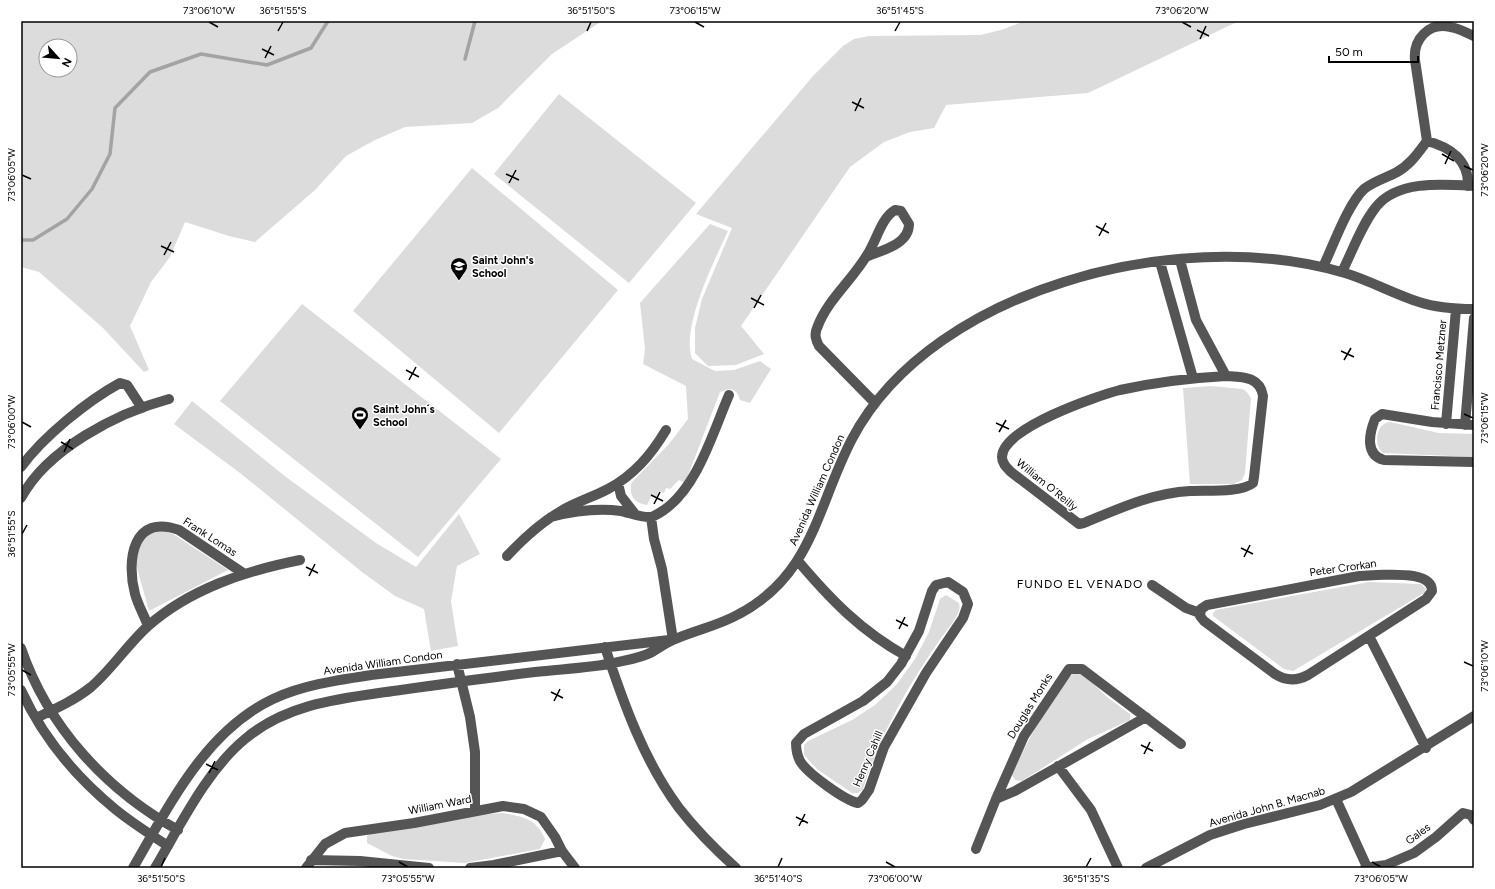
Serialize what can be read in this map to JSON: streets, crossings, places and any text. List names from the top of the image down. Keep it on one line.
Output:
{"streets":{"street":["Francisco Metzner","William O´Reilly","Avenida William Condon","Frank Lomas","Peter Crorkan","Douglas Monks","Henry Cahill","William Ward","Avenida John B. Macnab","Gales"]},"crossings":[["Francisco Metzner","Avenida William Condon"],["Avenida John B. Macnab","Gales"]],"districts":["FUNDO EL VENADO"],"places":{"school or university":["Saint John's School"],"sports":["Saint John´s School"]},"scale_bar":"50 m","north":"bottom right","coordinates":["73°06'10\"W","36°51'55\"S","36°51'50\"S","73°06'15\"W","36°51'45\"S","73°06'20\"W","73°06'05\"W","73°06'00\"W","73°05'55\"W","36°51'40\"S","36°51'35\"S"]}
